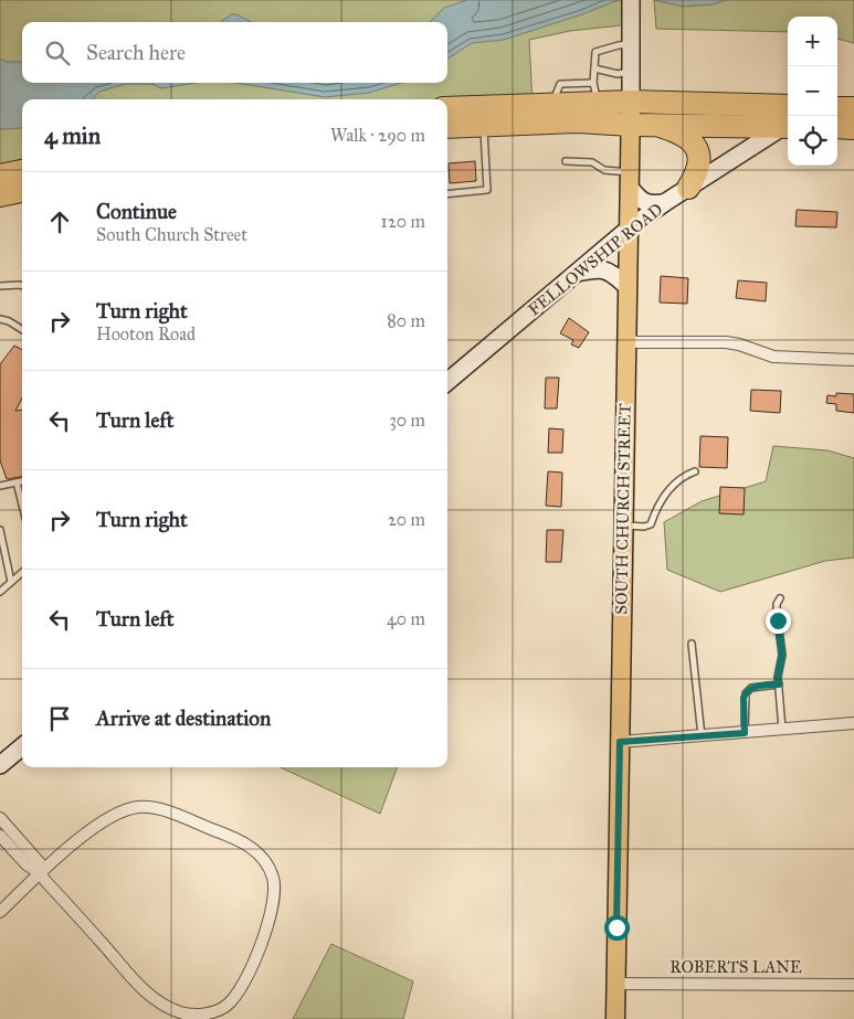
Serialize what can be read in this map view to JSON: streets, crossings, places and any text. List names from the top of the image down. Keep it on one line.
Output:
{"streets":{"main road":["FELLOWSHIP ROAD","SOUTH CHURCH STREET"],"street":["ROBERTS LANE"]},"crossings":[["FELLOWSHIP ROAD","SOUTH CHURCH STREET"],["SOUTH CHURCH STREET","ROBERTS LANE"]],"page":{"map_buttons":["+","−"],"search":"Search here","heading":["4 min","Walk · 290 m"],"list":[["Continue","South Church Street","120 m"],["Turn right","Hooton Road","80 m"],["Turn left","30 m"],["Turn right","20 m"],["Turn left","40 m"],"Arrive at destination"]}}
